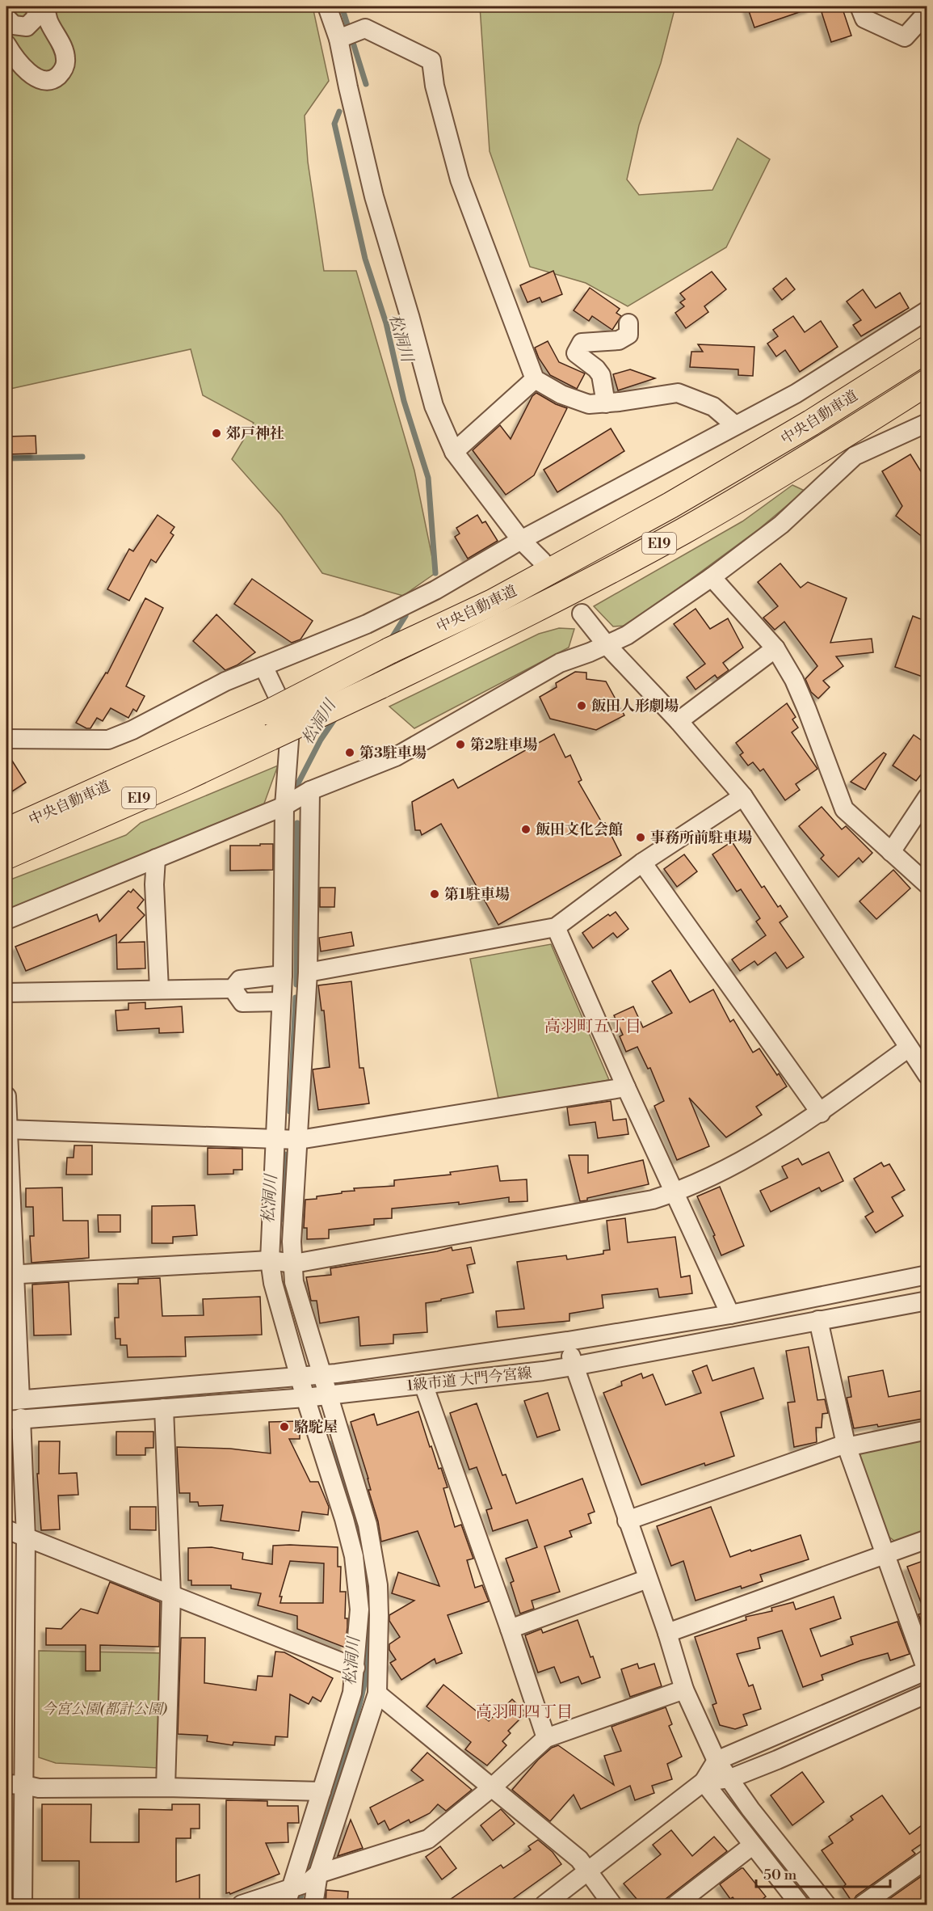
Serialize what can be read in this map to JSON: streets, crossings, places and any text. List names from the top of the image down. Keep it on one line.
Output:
{"streets":{"highway":["中央自動車道","E19"],"street":["1級市道 大門今宮線"]},"districts":["高羽町五丁目","高羽町四丁目"],"water":["松洞川"],"parks":["今宮公園(都計公園)"],"places":["郊戸神社","飯田人形劇場","第2駐車場","第3駐車場","飯田文化会館","事務所前駐車場","第1駐車場","駱駝屋"],"scale_bar":"50 m"}
